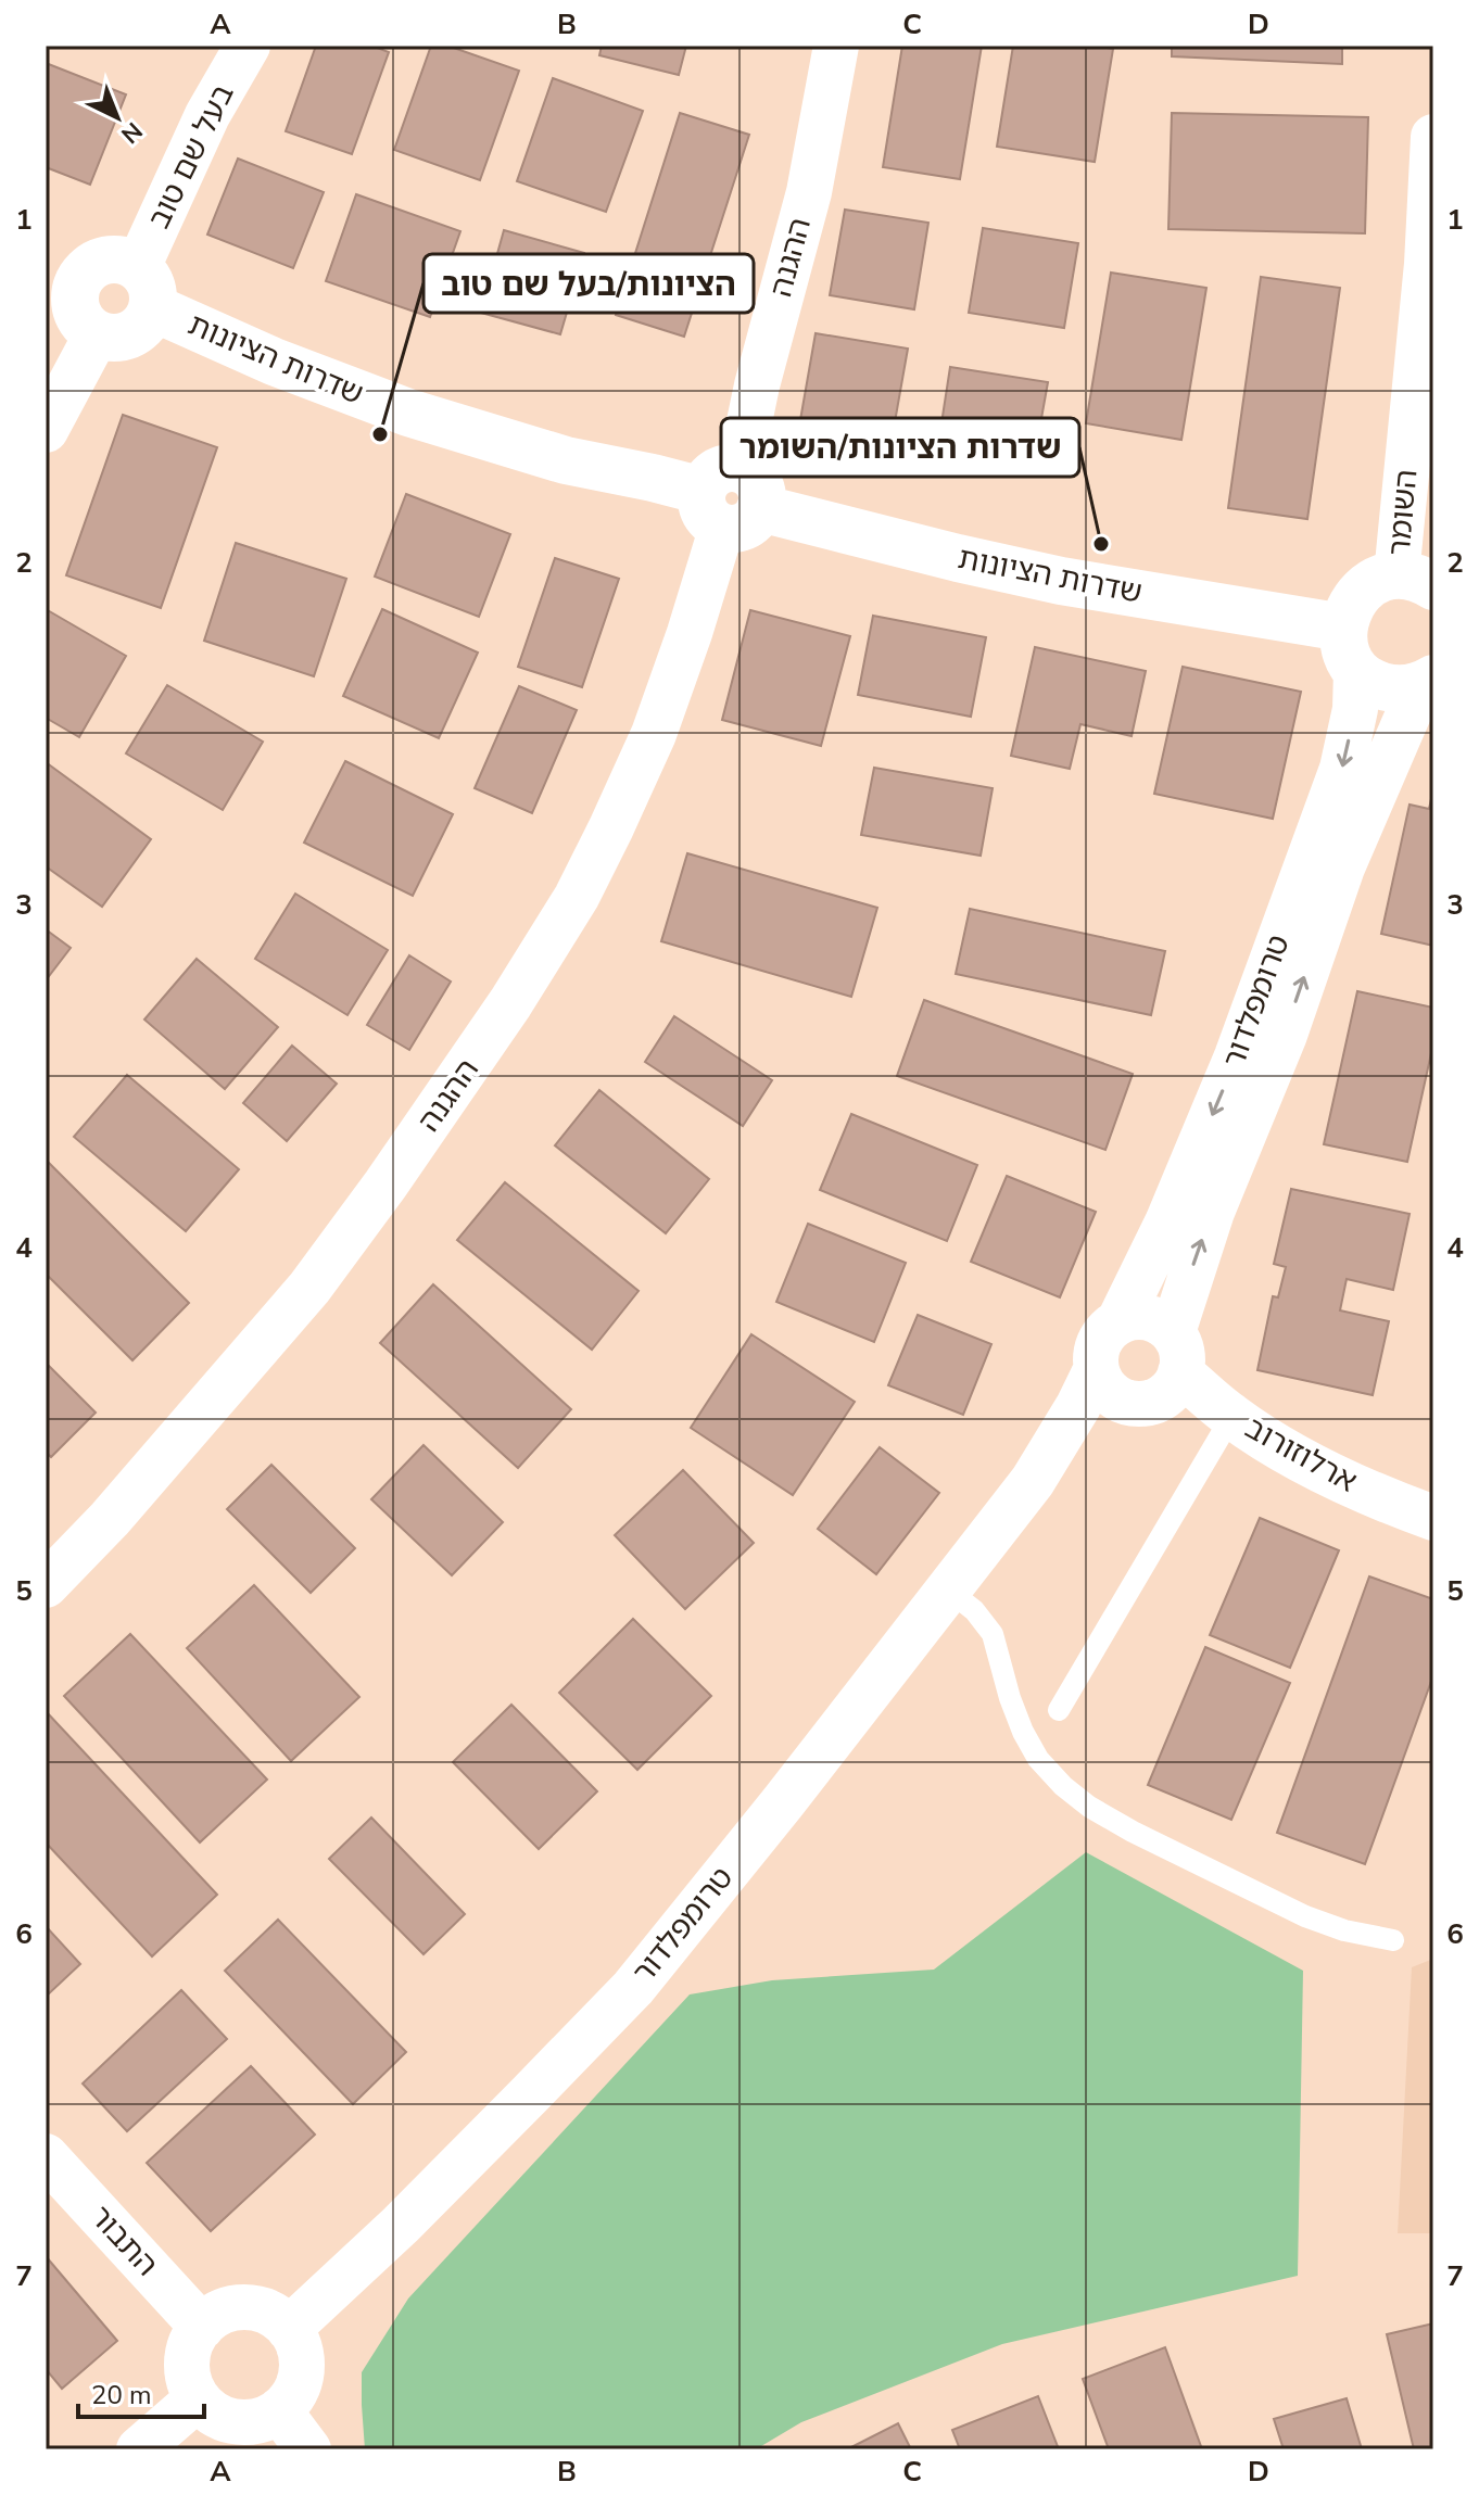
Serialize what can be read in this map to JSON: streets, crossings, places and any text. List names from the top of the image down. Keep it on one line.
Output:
{"streets":{"street":["בעל שם טוב","ההגנה","שדרות הציונות","השומר","טרומפלדור","ארלוזורוב","התבור"]},"crossings":[["בעל שם טוב","שדרות הציונות"],["ההגנה","שדרות הציונות"],["שדרות הציונות","טרומפלדור"],["טרומפלדור","ארלוזורוב"],["טרומפלדור","התבור"]],"places":["הציונות/בעל שם טוב","שדרות הציונות/השומר"],"scale_bar":"20 m","north":"bottom right","grid":{"columns":["A","B","C","D"],"rows":["1","2","3","4","5","6","7"]}}
